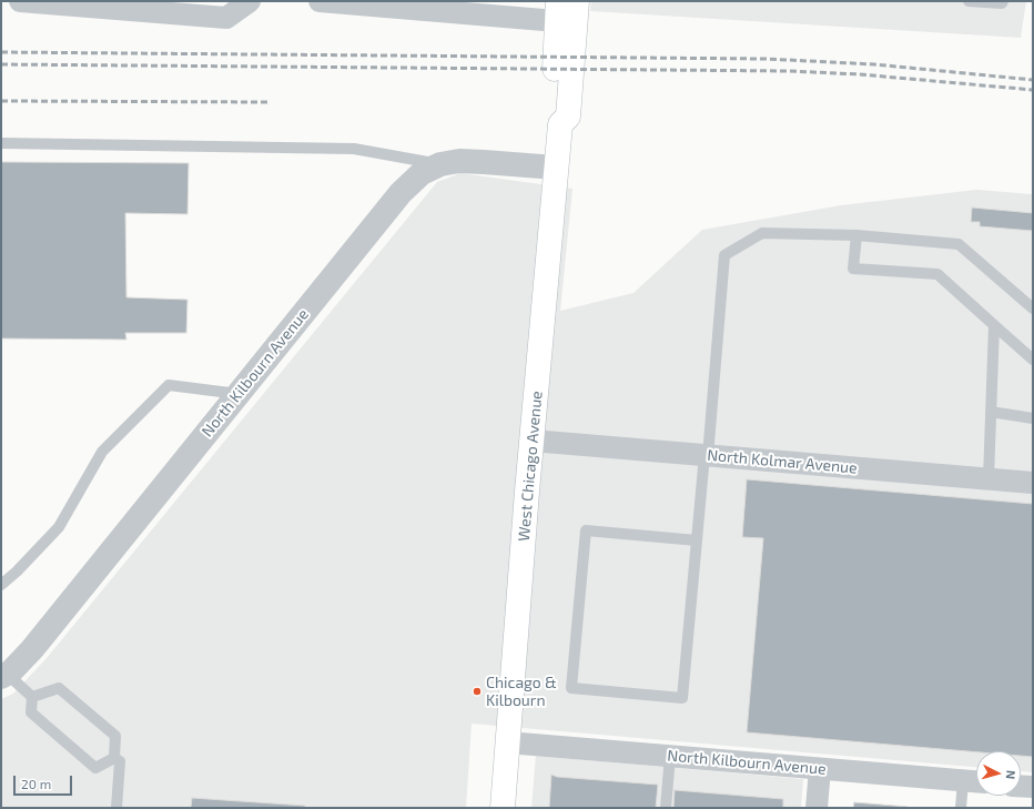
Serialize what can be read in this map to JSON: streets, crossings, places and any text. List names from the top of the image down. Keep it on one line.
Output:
{"streets":{"main road":["West Chicago Avenue"],"street":["North Kilbourn Avenue","North Kolmar Avenue"]},"crossings":[["North Kilbourn Avenue","West Chicago Avenue"],["North Kolmar Avenue","West Chicago Avenue"]],"places":["Chicago & Kilbourn"],"scale_bar":"20 m","north":"right"}
